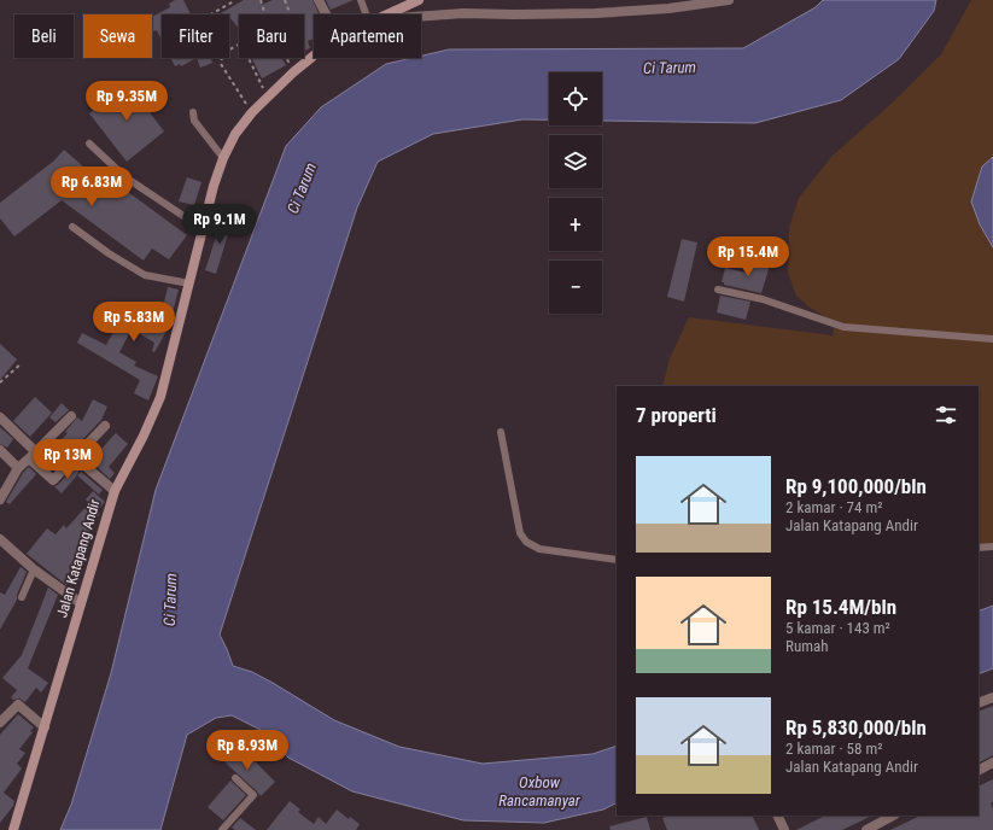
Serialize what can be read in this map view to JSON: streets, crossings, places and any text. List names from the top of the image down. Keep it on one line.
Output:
{"streets":{"street":["Jalan Katapang Andir"]},"water":["Ci Tarum","Oxbow Rancamanyar"],"page":{"chip":["Beli","Sewa","Filter","Baru","Apartemen"],"map_buttons":["+","−"],"price":["Rp 9.35M","Rp 6.83M","Rp 9.1M","Rp 15.4M","Rp 5.83M","Rp 13M","Rp 8.93M"],"heading":"7 properti","list":[{"name":"Rp 9,100,000/bln","note":"2 kamar · 74 m² · Jalan Katapang Andir"},{"name":"Rp 15.4M/bln","note":"5 kamar · 143 m² · Rumah"},{"name":"Rp 5,830,000/bln","note":"2 kamar · 58 m² · Jalan Katapang Andir"}]}}
